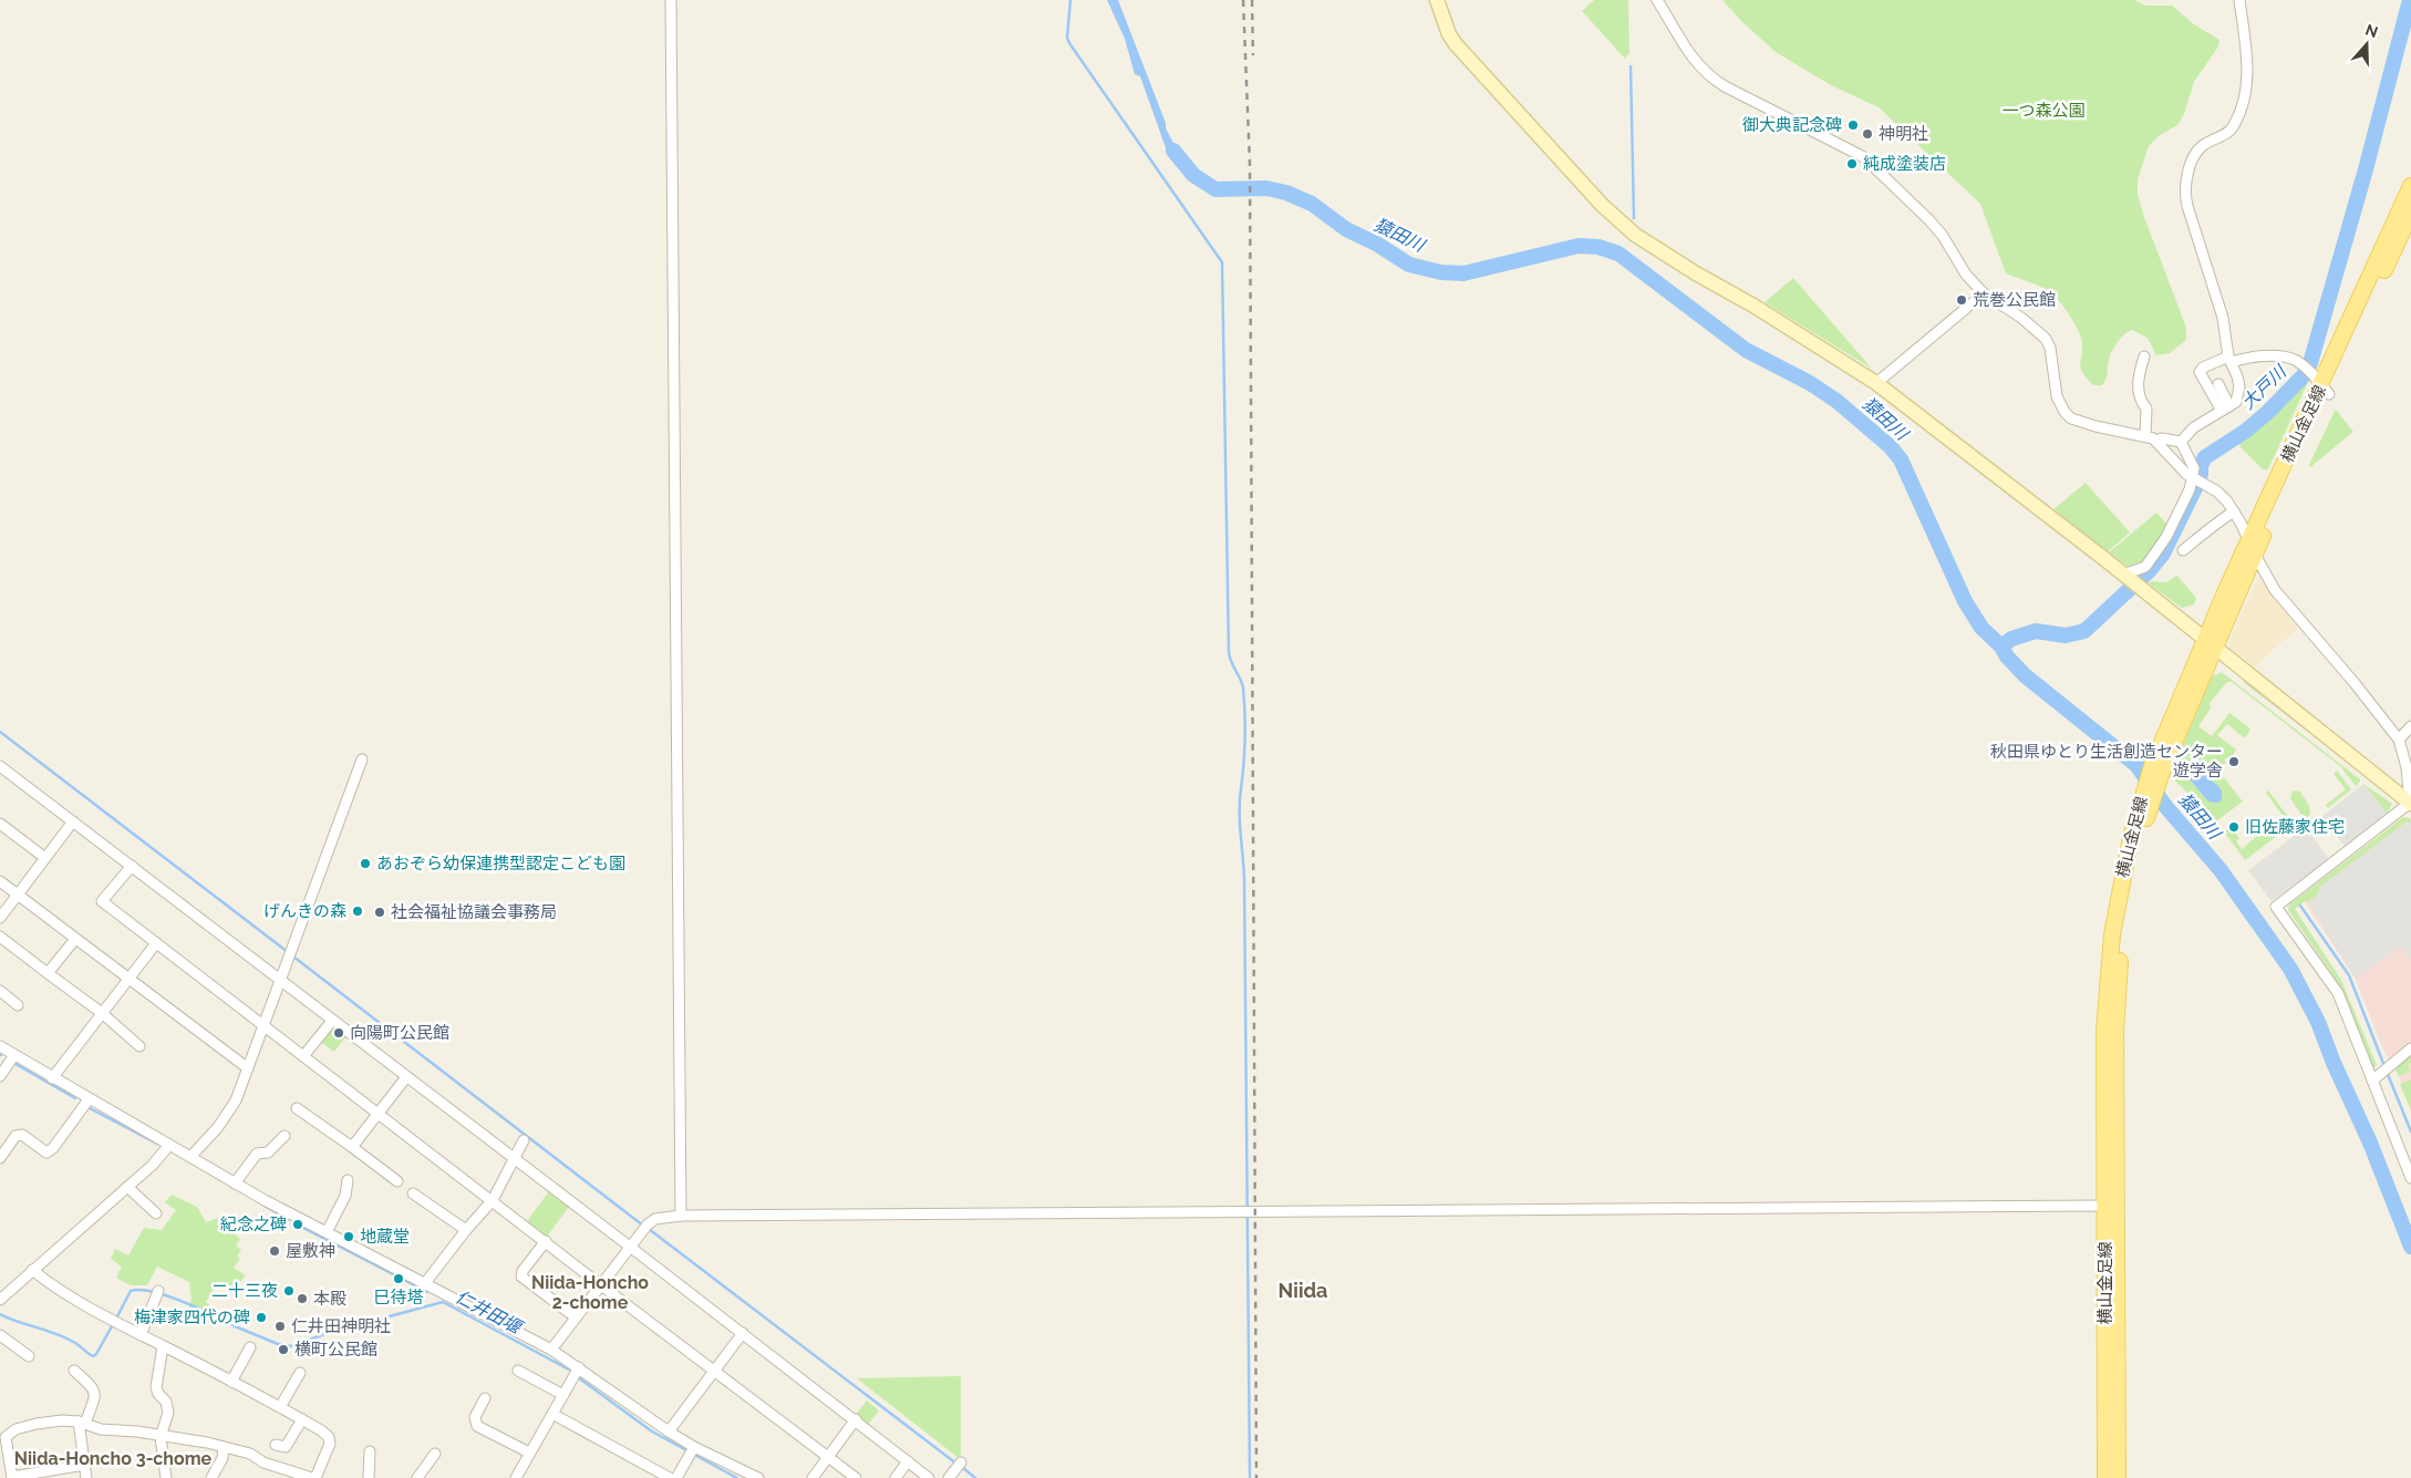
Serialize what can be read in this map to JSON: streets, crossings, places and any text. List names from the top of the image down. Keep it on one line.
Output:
{"streets":{"main road":["横山金足線"]},"districts":["Niida-Honcho 2-chome","Niida","Niida-Honcho 3-chome"],"water":["猿田川","大戸川","仁井田堰"],"parks":["一つ森公園"],"places":["御大典記念碑","神明社","純成塗装店","荒巻公民館","秋田県ゆとり生活創造センター 遊学舎","旧佐藤家住宅","あおぞら幼保連携型認定こども園","げんきの森","社会福祉協議会事務局","向陽町公民館","紀念之碑","地蔵堂","屋敷神","巳待塔","二十三夜","本殿","梅津家四代の碑","仁井田神明社","横町公民館"],"north":"top"}
